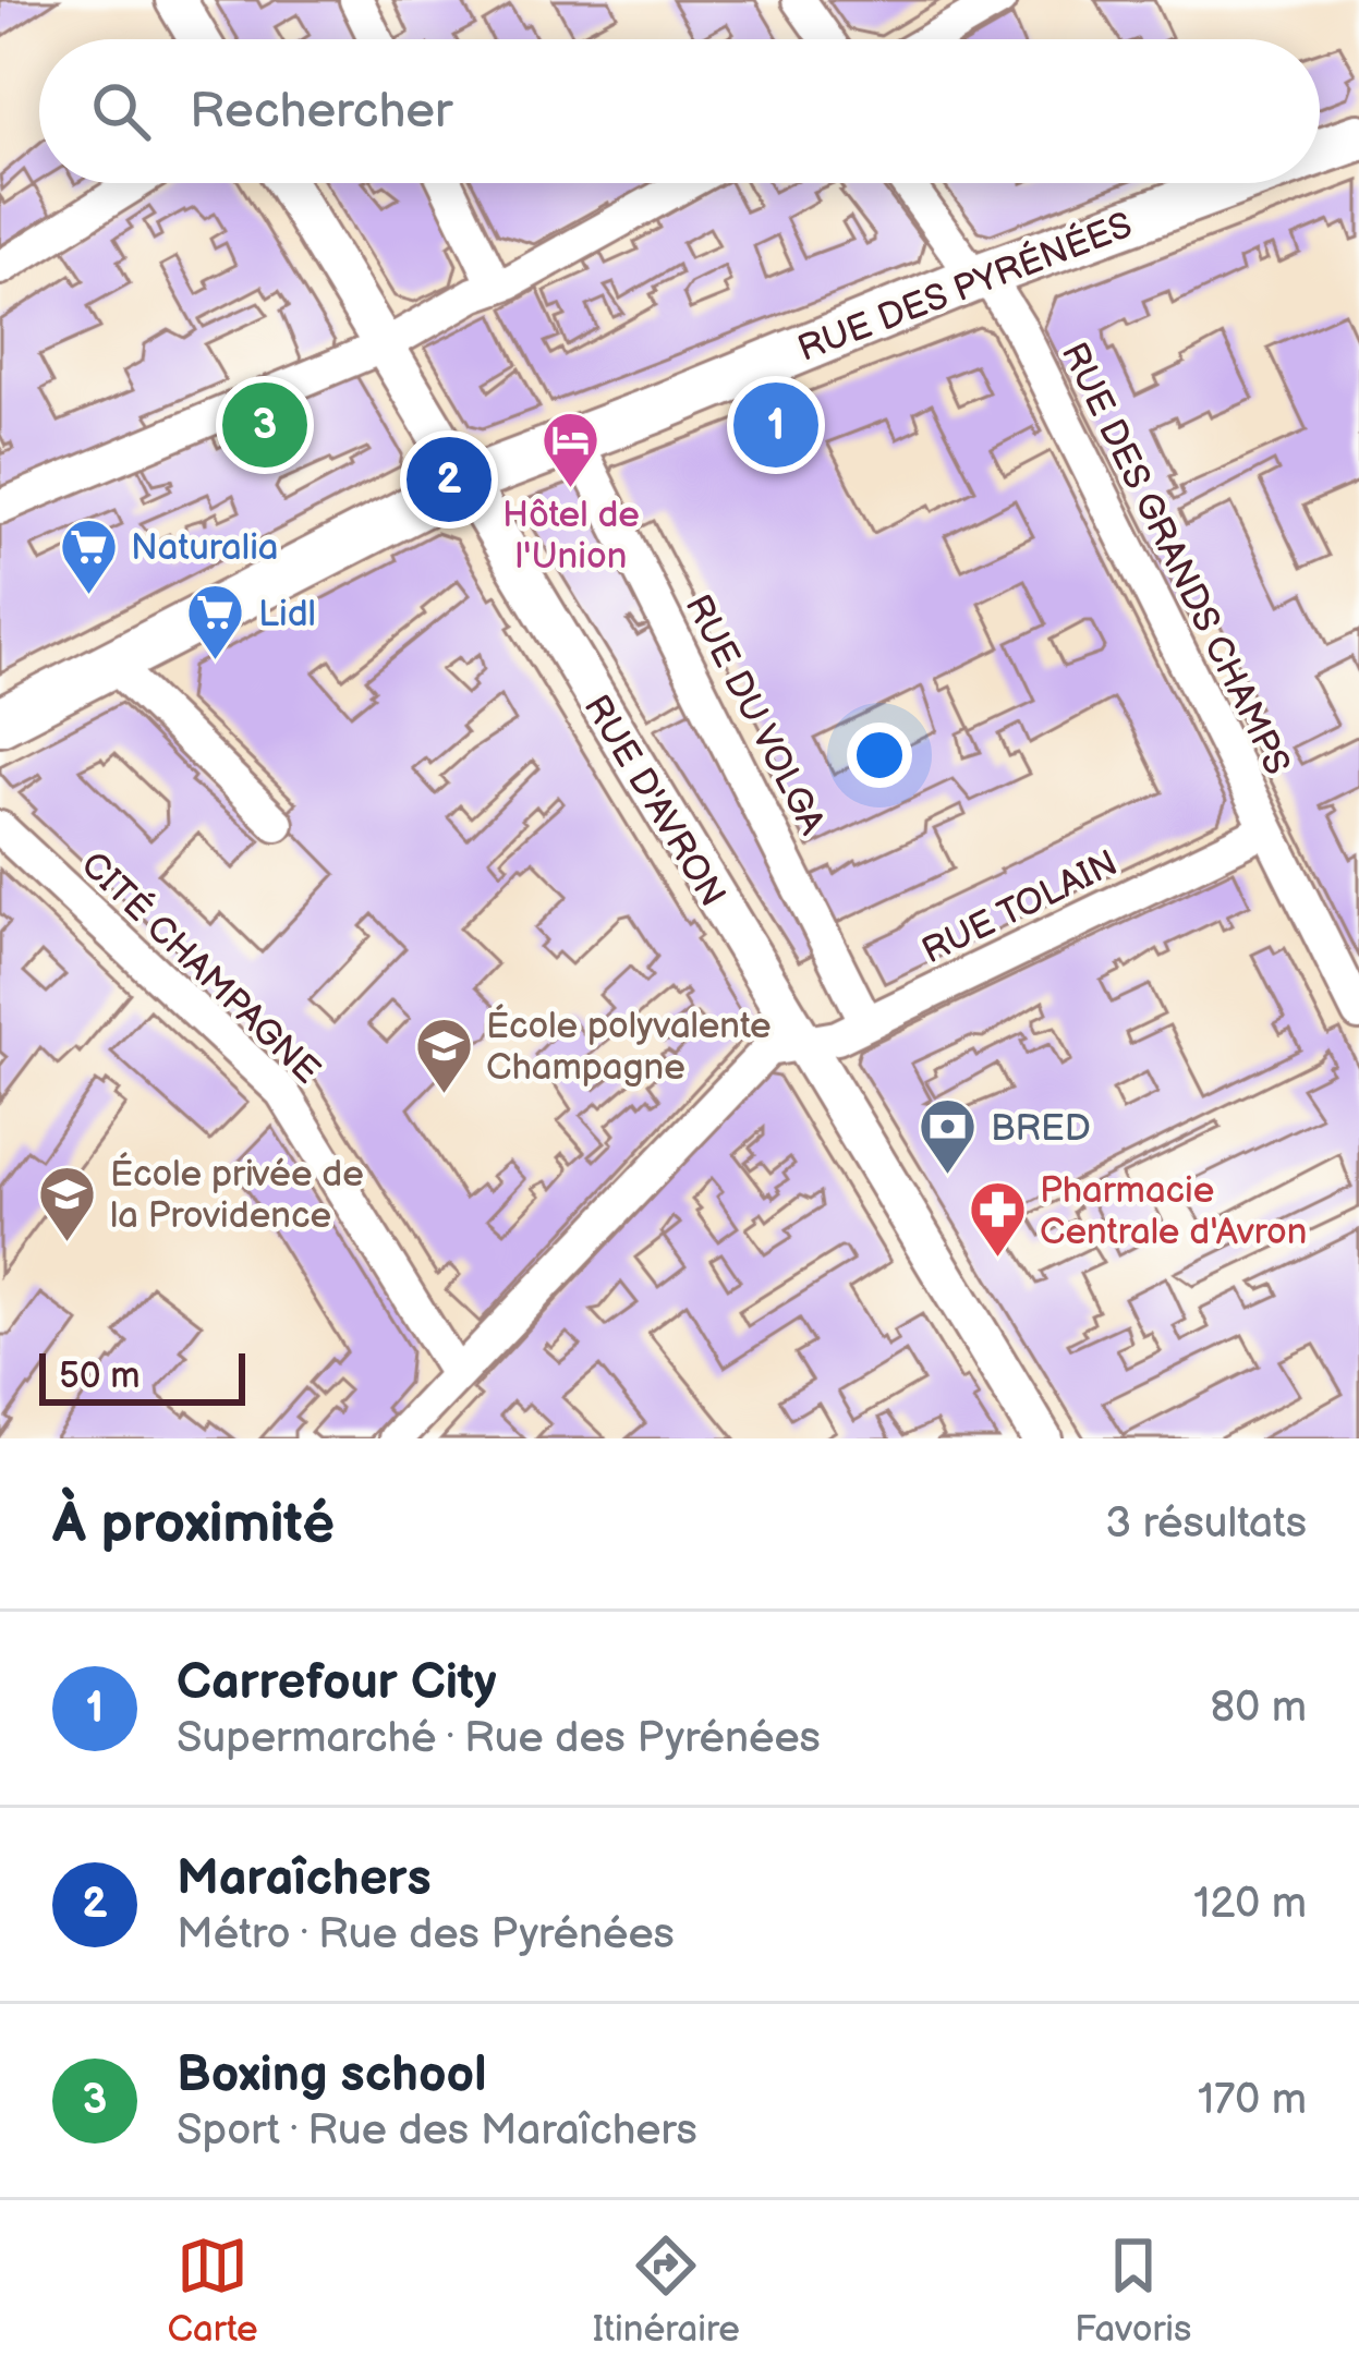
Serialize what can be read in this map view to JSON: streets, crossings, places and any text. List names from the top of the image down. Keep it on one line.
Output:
{"streets":{"main road":["RUE DES PYRÉNÉES"],"street":["RUE DES GRANDS CHAMPS","RUE DU VOLGA","RUE D'AVRON","RUE TOLAIN","CITÉ CHAMPAGNE"]},"crossings":[["RUE DES PYRÉNÉES","RUE DES GRANDS CHAMPS"],["RUE DES PYRÉNÉES","RUE DU VOLGA"],["RUE DES PYRÉNÉES","RUE D'AVRON"],["RUE DES GRANDS CHAMPS","RUE TOLAIN"],["RUE DU VOLGA","RUE TOLAIN"],["RUE D'AVRON","RUE TOLAIN"],["RUE TOLAIN","CITÉ CHAMPAGNE"]],"places":{"hotel":["Hôtel de l'Union"],"supermarket":["Naturalia","Lidl"],"school or university":["École polyvalente Champagne","École privée de la Providence"],"bank":["BRED"],"pharmacy":["Pharmacie Centrale d'Avron"]},"scale_bar":"50 m","page":{"search":"Rechercher","pins":["1","3","2"],"scale":"50 m","heading":["À proximité","3 résultats"],"list":[{"mark":"1","name":"Carrefour City","note":"Supermarché · Rue des Pyrénées","value":"80 m"},{"mark":"2","name":"Maraîchers","note":"Métro · Rue des Pyrénées","value":"120 m"},{"mark":"3","name":"Boxing school","note":"Sport · Rue des Maraîchers","value":"170 m"}],"nav":["Carte","Itinéraire","Favoris"]}}
